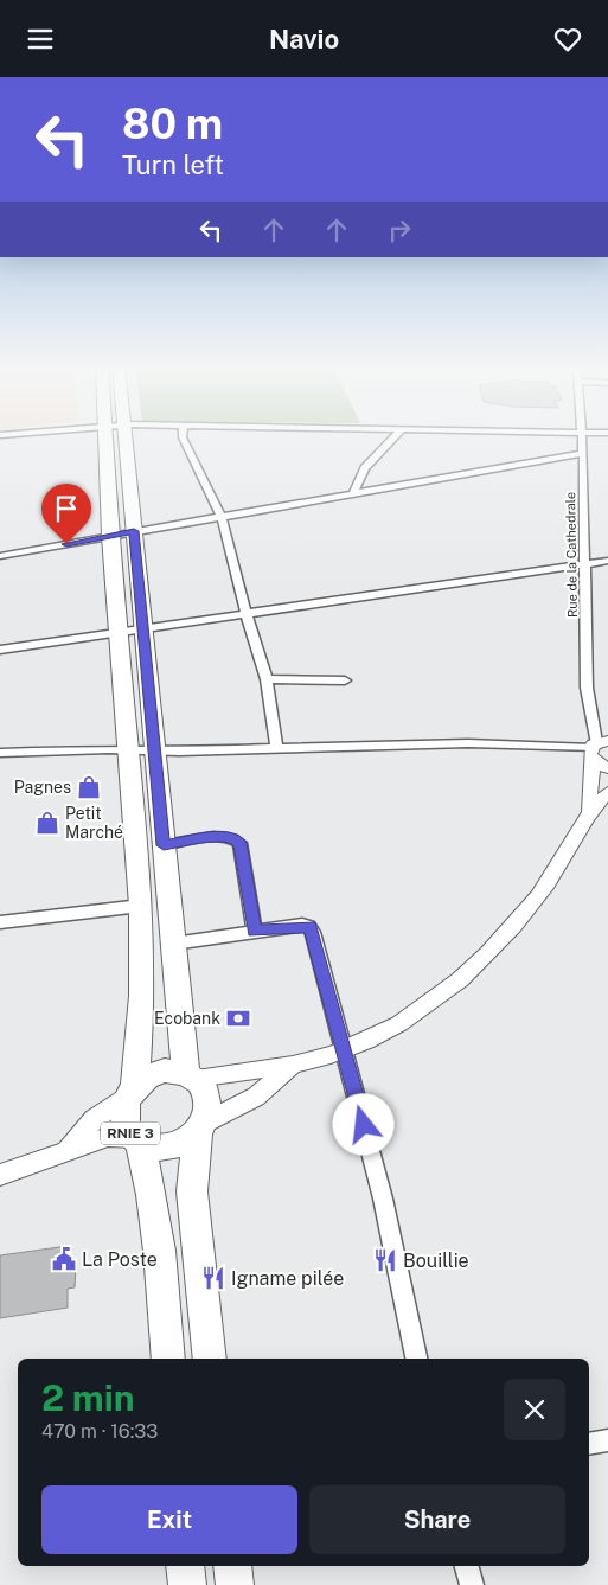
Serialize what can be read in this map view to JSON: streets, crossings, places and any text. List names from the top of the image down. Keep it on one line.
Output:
{"streets":{"highway":["RNIE 3"],"street":["Rue de la Cathedrale"]},"places":{"shop":["Pagnes","Petit Marché"],"bank":["Ecobank"],"public building":["La Poste"],"restaurant":["Bouillie","Igname pilée"]},"page":{"header":"Navio","turn":["80 m","Turn left"],"heading":["2 min","470 m · 16:33"],"buttons":["Exit","Share"]}}
